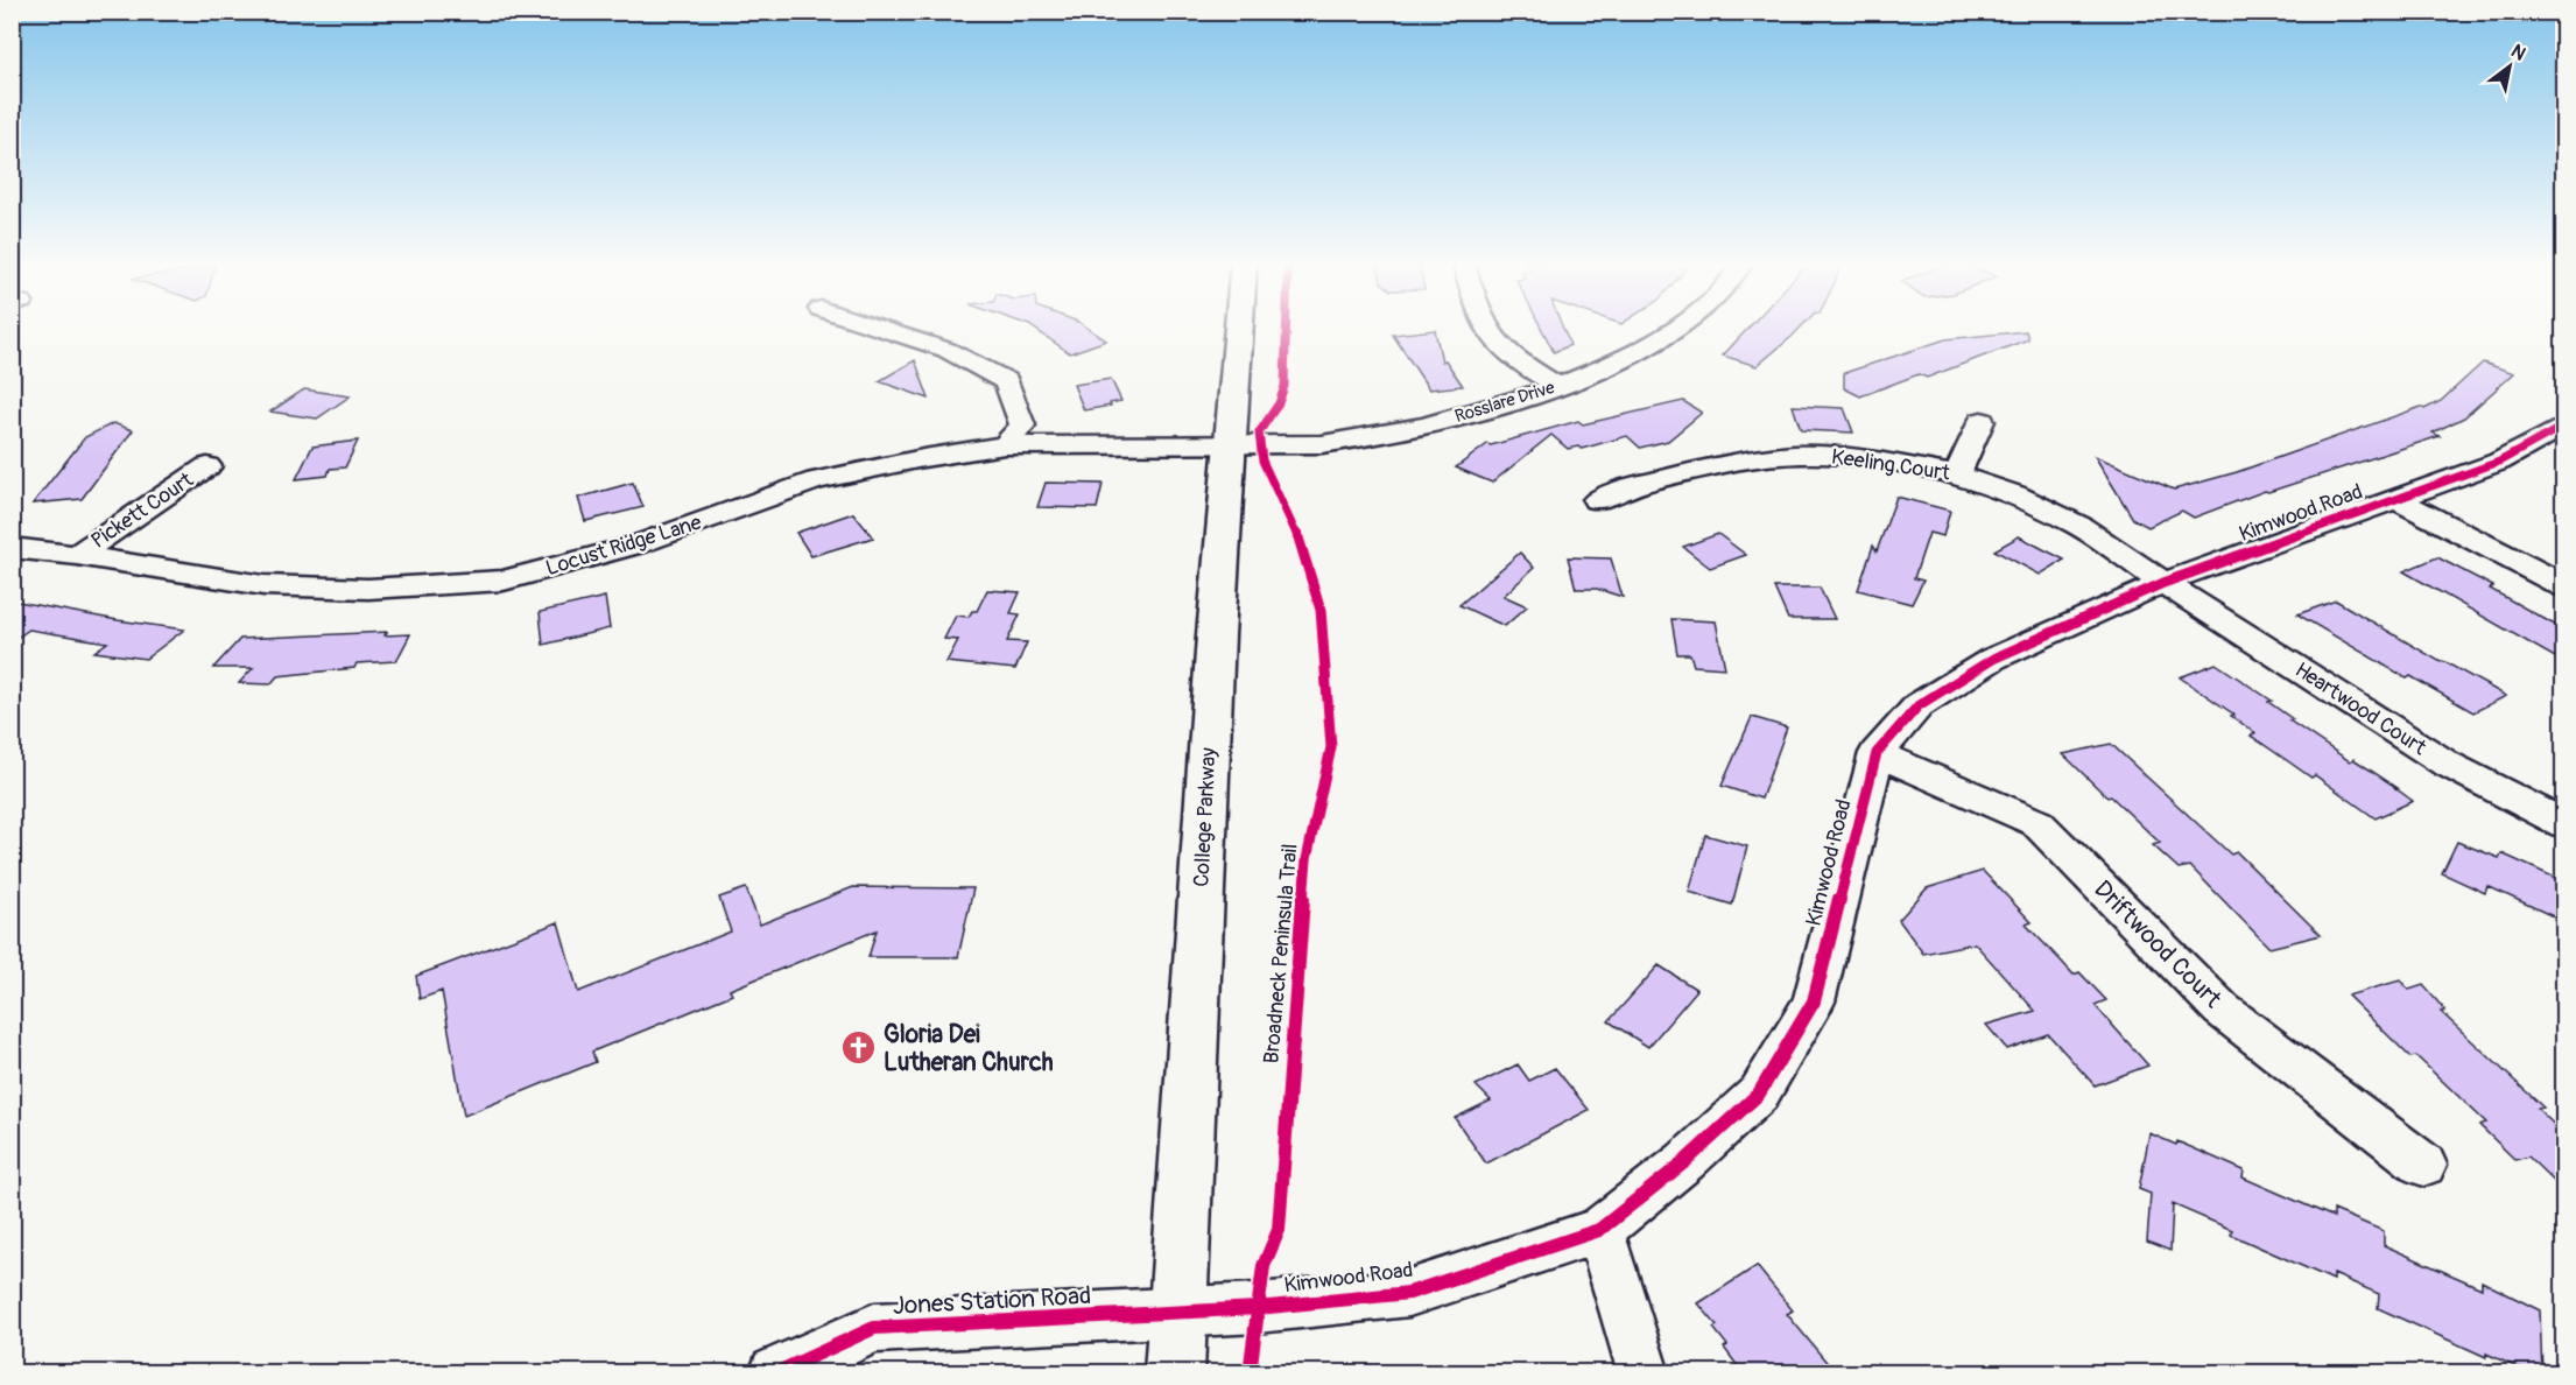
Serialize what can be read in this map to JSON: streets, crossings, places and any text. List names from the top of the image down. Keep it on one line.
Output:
{"streets":{"main road":["College Parkway"],"street":["Rosslare Drive","Keeling Court","Pickett Court","Kimwood Road","Locust Ridge Lane","Heartwood Court","Driftwood Court","Jones Station Road"],"cycle path":["Broadneck Peninsula Trail"]},"crossings":[["Rosslare Drive","Locust Ridge Lane"],["Rosslare Drive","College Parkway"],["Keeling Court","Kimwood Road"],["Keeling Court","Heartwood Court"],["Pickett Court","Locust Ridge Lane"],["Kimwood Road","Heartwood Court"],["Kimwood Road","College Parkway"],["Kimwood Road","Driftwood Court"],["Kimwood Road","Jones Station Road"],["Locust Ridge Lane","College Parkway"],["College Parkway","Jones Station Road"]],"places":{"church":["Gloria Dei Lutheran Church"]},"north":"top right"}
